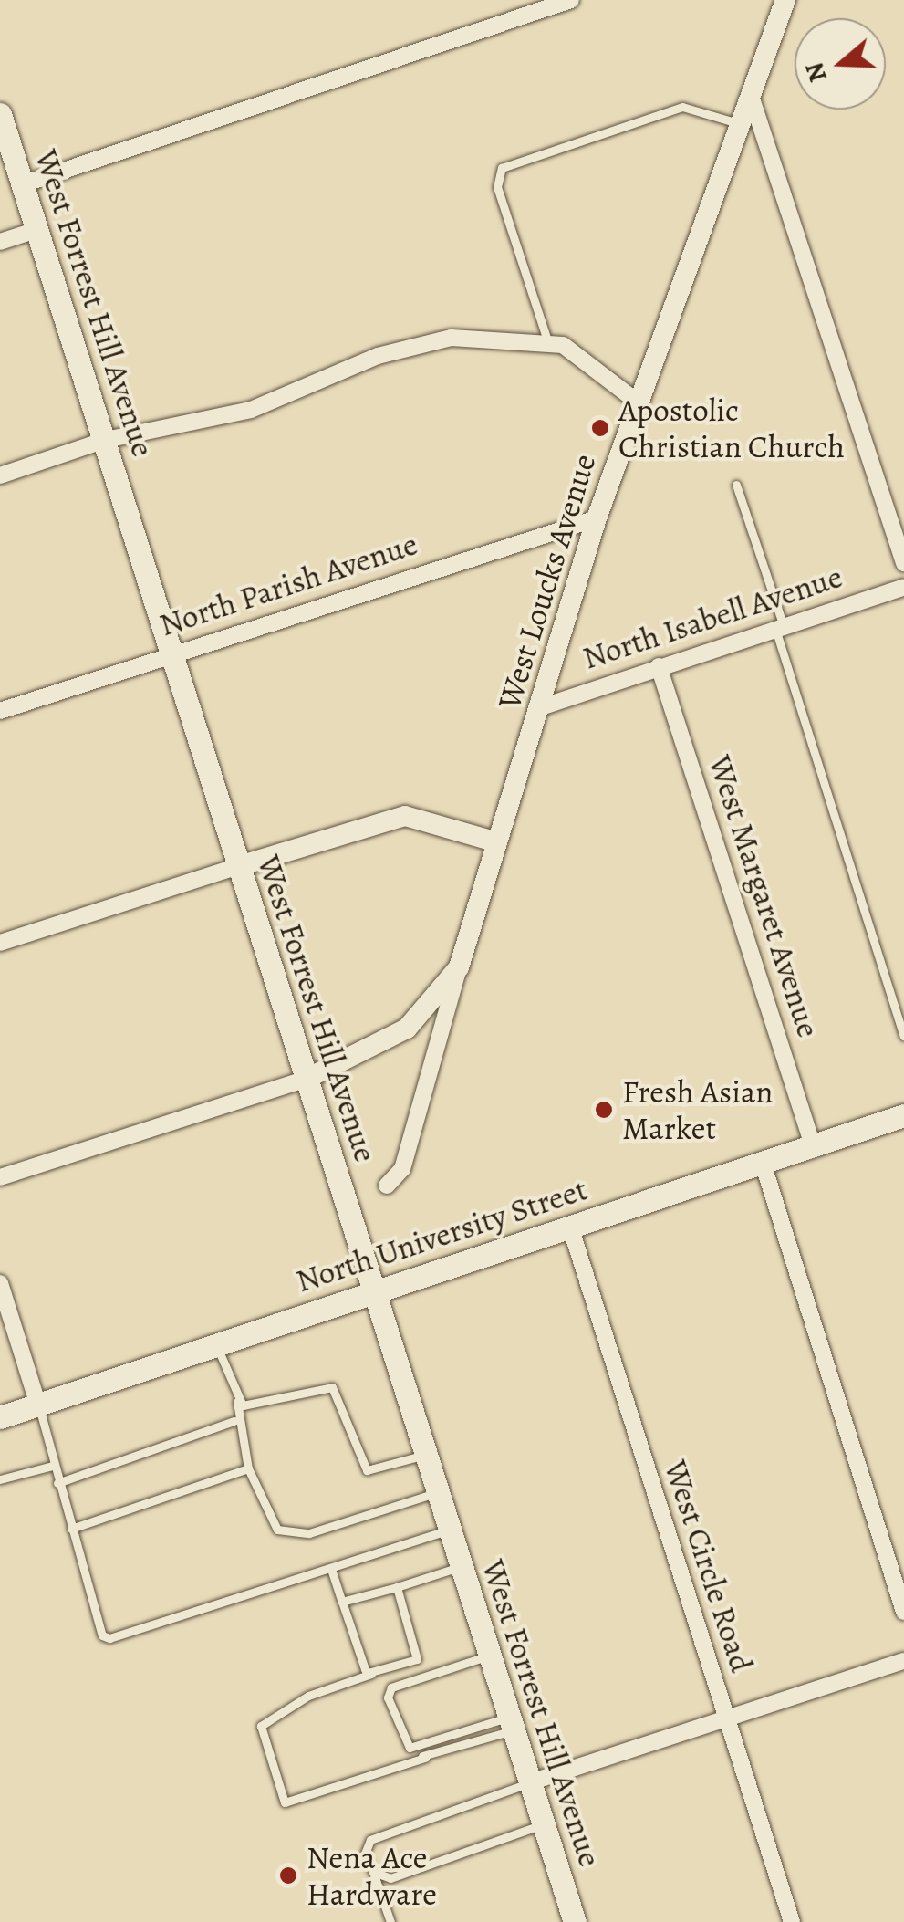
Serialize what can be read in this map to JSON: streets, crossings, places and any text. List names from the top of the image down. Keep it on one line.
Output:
{"streets":{"main road":["West Forrest Hill Avenue","North University Street"],"street":["West Loucks Avenue","North Parish Avenue","North Isabell Avenue","West Margaret Avenue","West Circle Road"]},"crossings":[["West Forrest Hill Avenue","North Parish Avenue"],["West Forrest Hill Avenue","North University Street"],["West Loucks Avenue","North Parish Avenue"],["West Loucks Avenue","North Isabell Avenue"],["North Isabell Avenue","West Margaret Avenue"],["West Margaret Avenue","North University Street"],["North University Street","West Circle Road"]],"places":["Apostolic Christian Church","Fresh Asian Market","Nena Ace Hardware"],"north":"left"}
